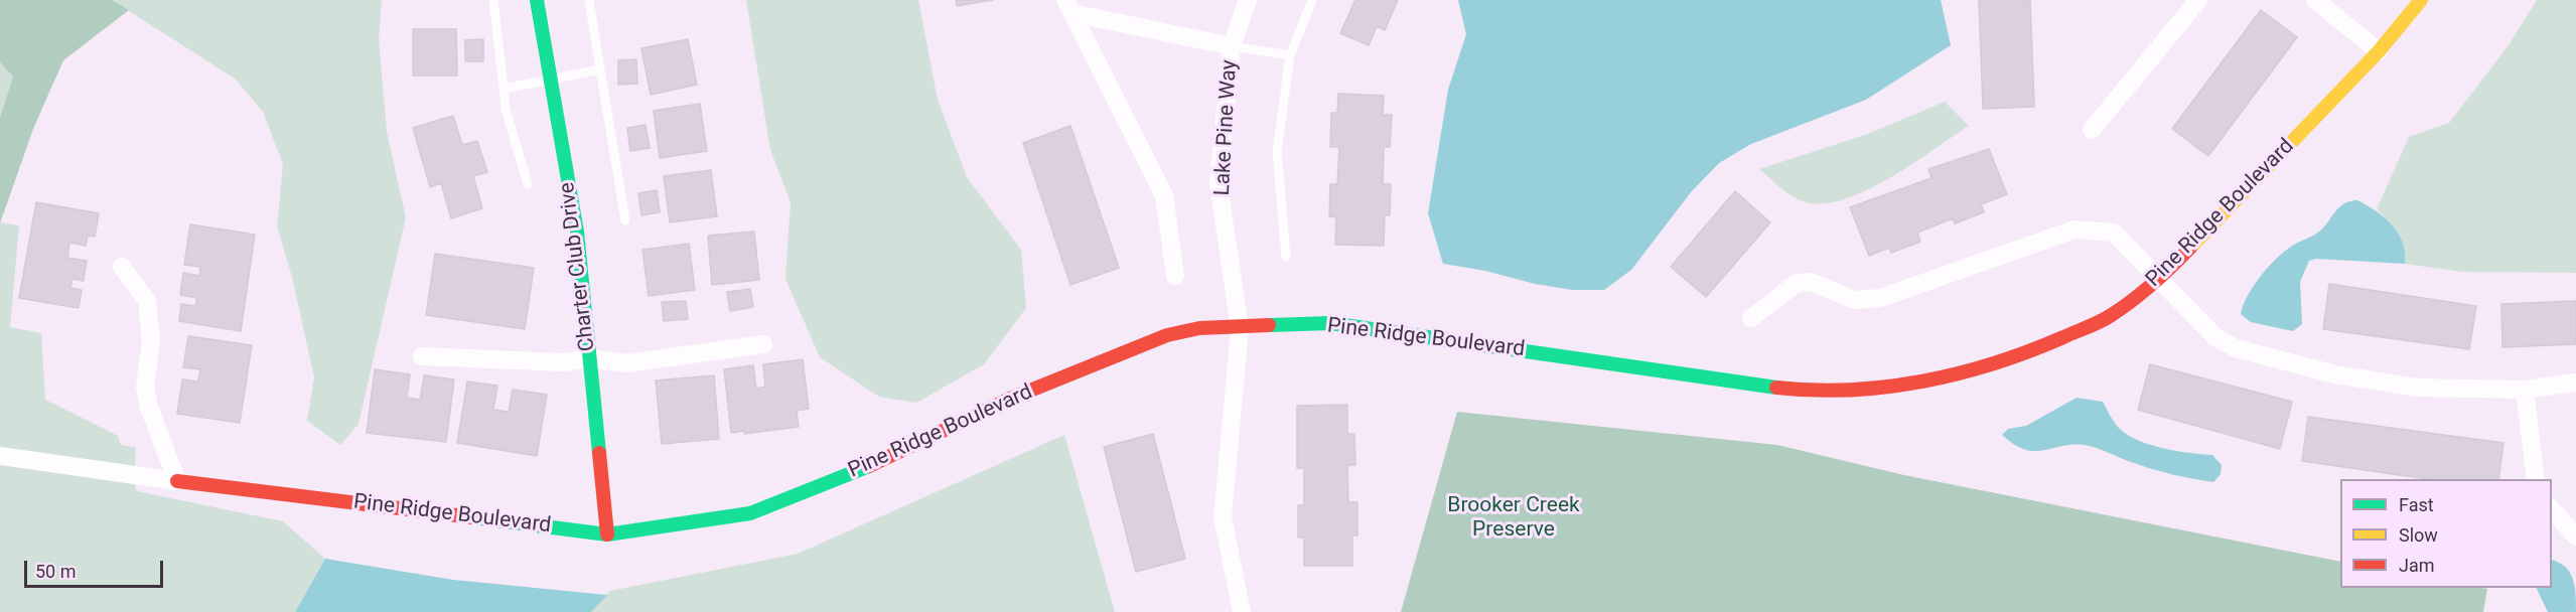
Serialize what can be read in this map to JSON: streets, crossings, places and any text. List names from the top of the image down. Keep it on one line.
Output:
{"streets":{"street":["Lake Pine Way","Pine Ridge Boulevard","Charter Club Drive"]},"crossings":[["Lake Pine Way","Pine Ridge Boulevard"],["Pine Ridge Boulevard","Charter Club Drive"]],"parks":["Brooker Creek Preserve"],"legend":["Fast","Slow","Jam"],"scale_bar":"50 m"}
